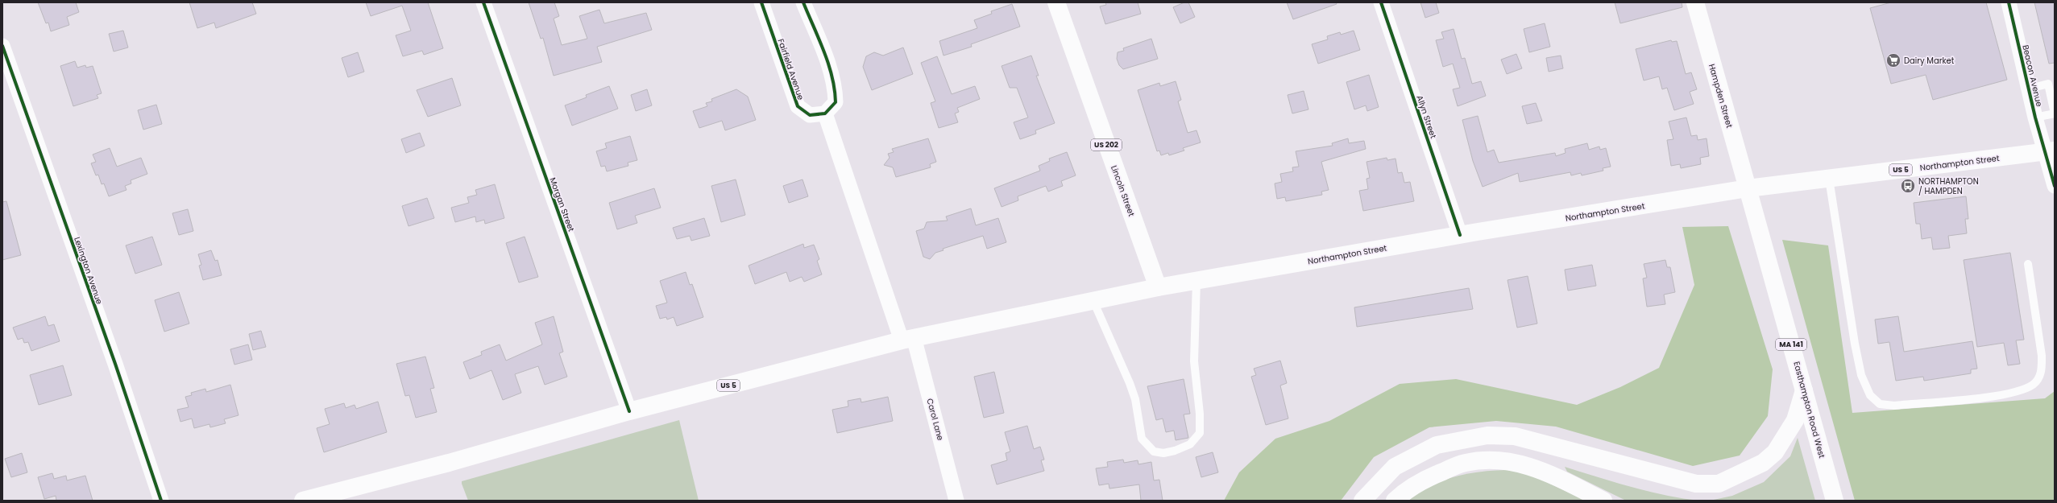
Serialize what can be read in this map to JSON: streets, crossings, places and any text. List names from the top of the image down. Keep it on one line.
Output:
{"streets":{"main road":["Hampden Street","US 202","Northampton Street","US 5","Lincoln Street","MA 141","Easthampton Road West"],"street":["Fairfield Avenue","Beacon Avenue","Allyn Street","Morgan Street","Lexington Avenue","Carol Lane"]},"crossings":[["Beacon Avenue","Northampton Street"],["Hampden Street","Northampton Street"],["Hampden Street","Easthampton Road West"],["Allyn Street","Northampton Street"],["Northampton Street","US 5"],["Northampton Street","Lincoln Street"],["Northampton Street","Easthampton Road West"],["US 5","Lincoln Street"],["US 5","Morgan Street"],["US 5","Carol Lane"]],"places":{"supermarket":["Dairy Market"],"bus stop":["NORTHAMPTON / HAMPDEN"]}}
